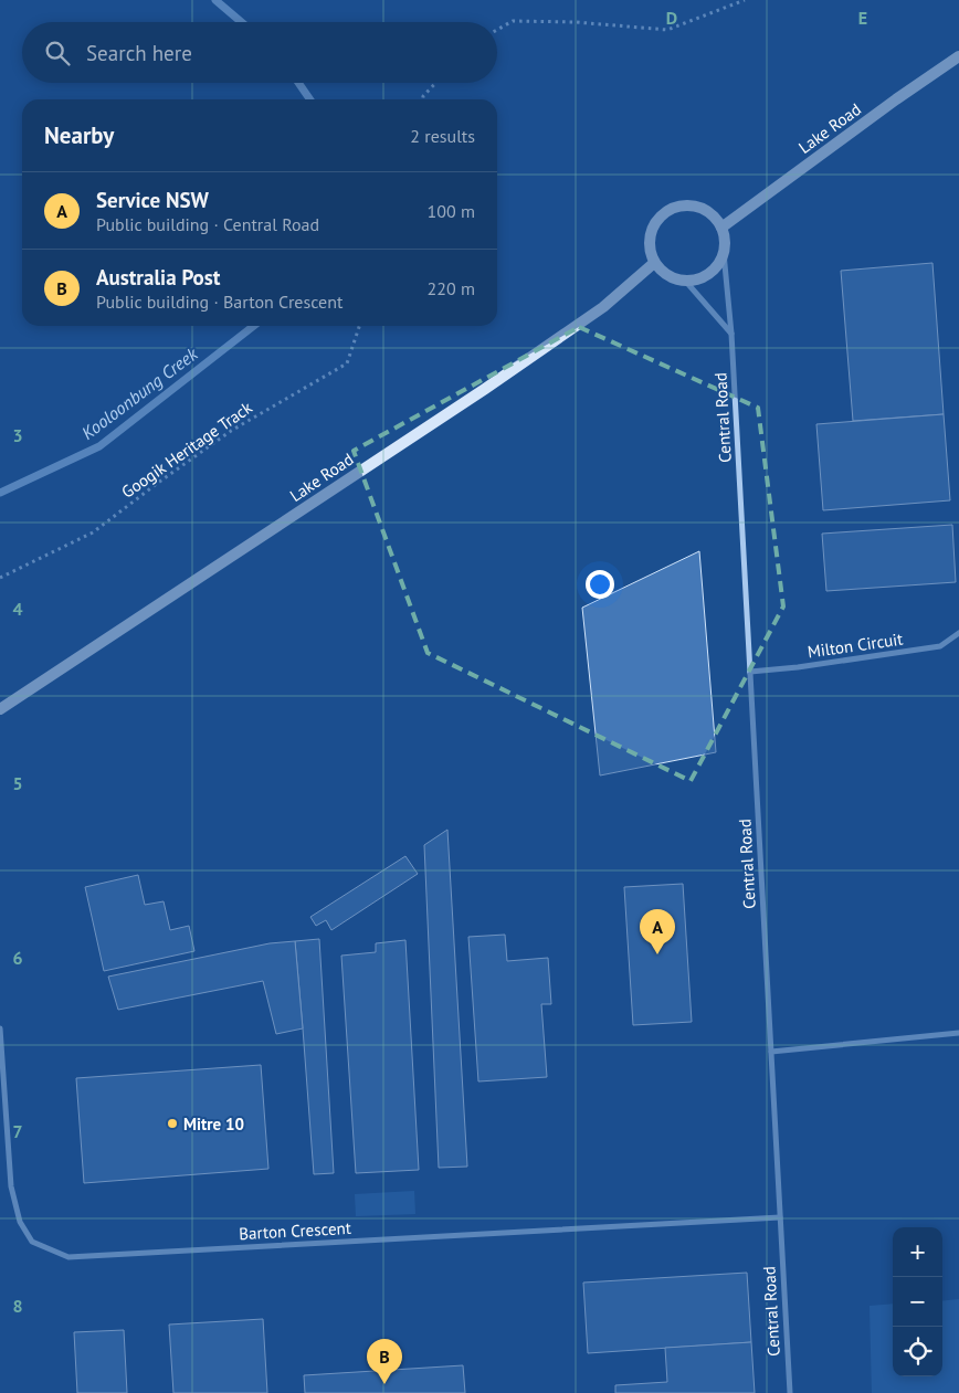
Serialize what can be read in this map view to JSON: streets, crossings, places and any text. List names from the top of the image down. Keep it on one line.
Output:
{"streets":{"main road":["Lake Road"],"street":["Central Road","Milton Circuit","Barton Crescent"],"path":["Googik Heritage Track"]},"crossings":[["Lake Road","Central Road"],["Central Road","Milton Circuit"],["Central Road","Barton Crescent"]],"water":["Kooloonbung Creek"],"places":["Mitre 10"],"page":{"search":"Search here","heading":["Nearby","2 results"],"list":[{"mark":"A","name":"Service NSW","note":"Public building · Central Road","value":"100 m"},{"mark":"B","name":"Australia Post","note":"Public building · Barton Crescent","value":"220 m"}],"pins":["A","B"],"map_buttons":["+","−"]},"grid":{"columns":["D","E"],"rows":["3","4","5","6","7","8"]}}
